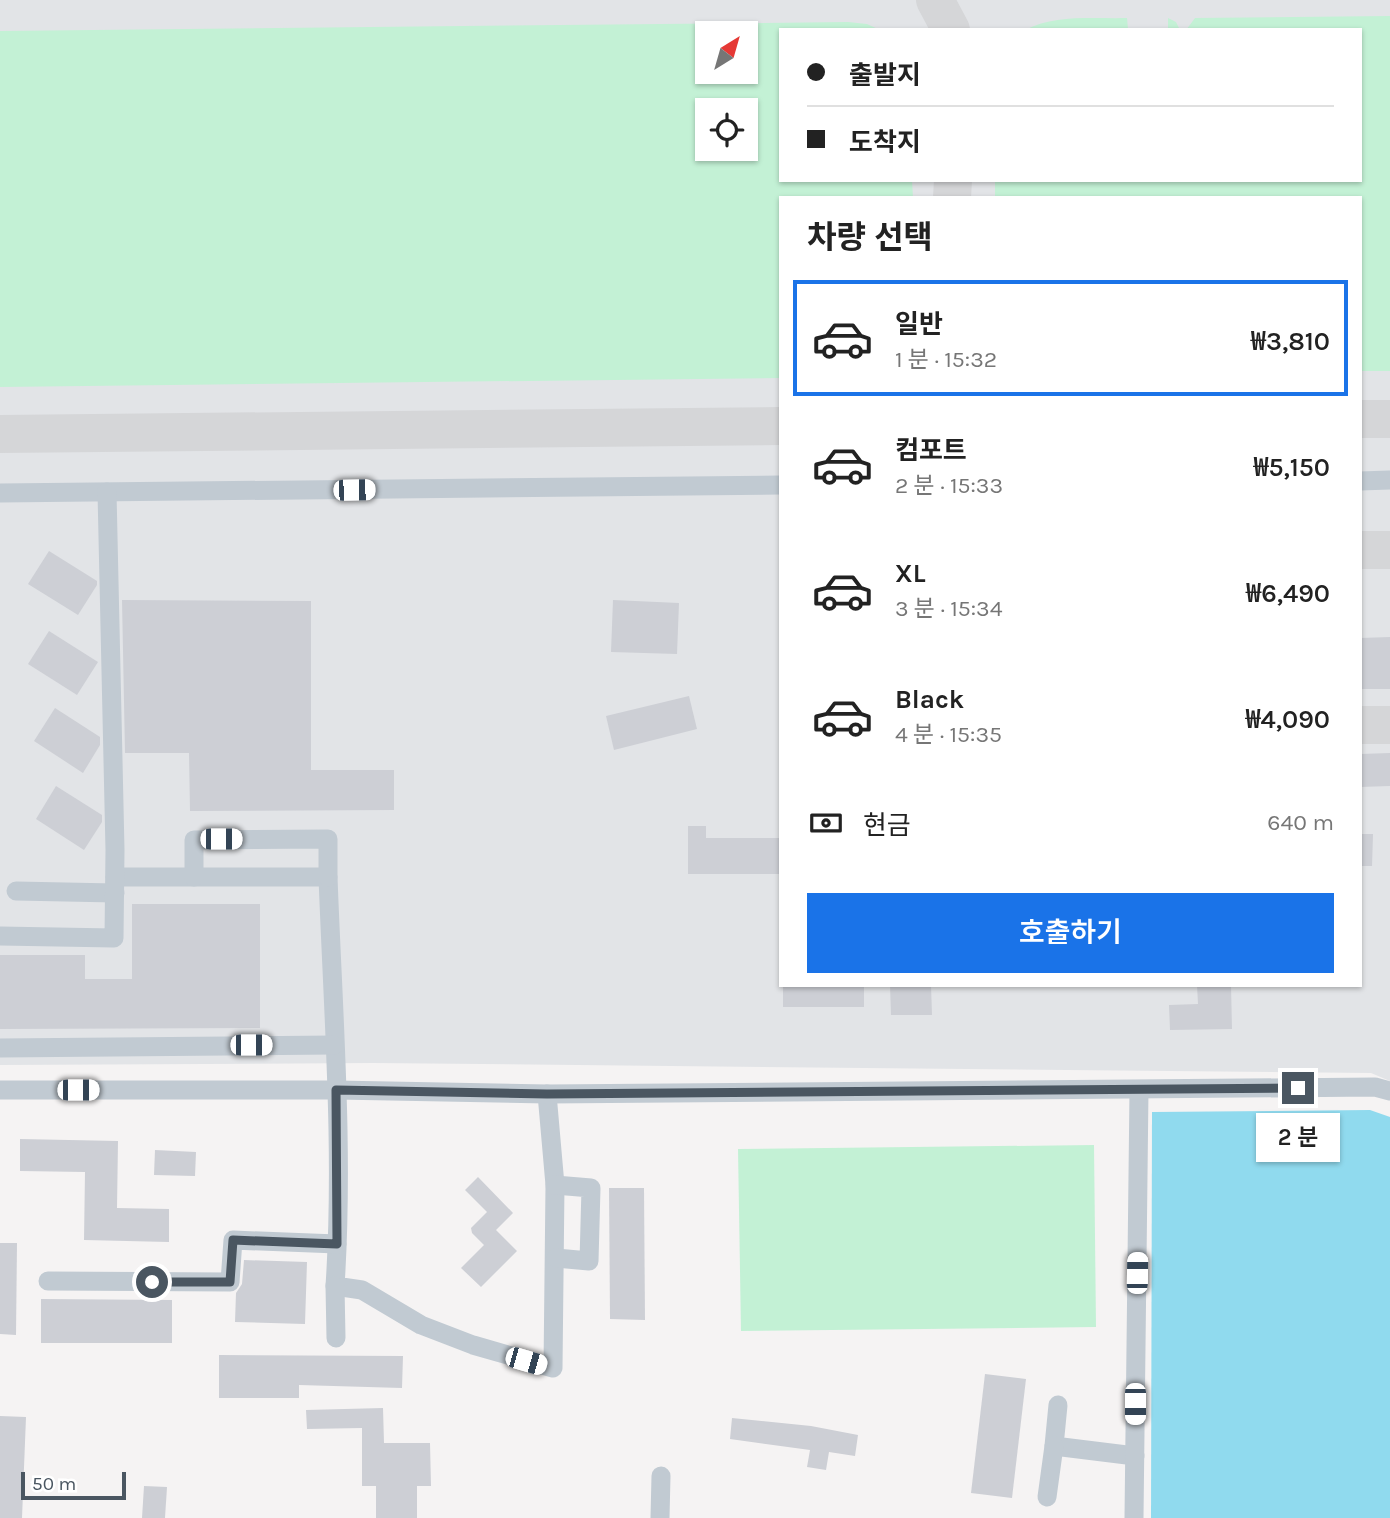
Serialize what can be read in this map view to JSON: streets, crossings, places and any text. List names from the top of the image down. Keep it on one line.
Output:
{"scale_bar":"50 m","north":"top right","page":{"banner":["출발지","도착지"],"heading":"차량 선택","list":[{"name":"일반","note":"1 분 · 15:32","value":"₩3,810"},{"name":"컴포트","note":"2 분 · 15:33","value":"₩5,150"},{"name":"XL","note":"3 분 · 15:34","value":"₩6,490"},{"name":"Black","note":"4 분 · 15:35","value":"₩4,090"}],"pay":["현금","640 m"],"buttons":"호출하기","bubble":"2 분","scale":"50 m"}}
